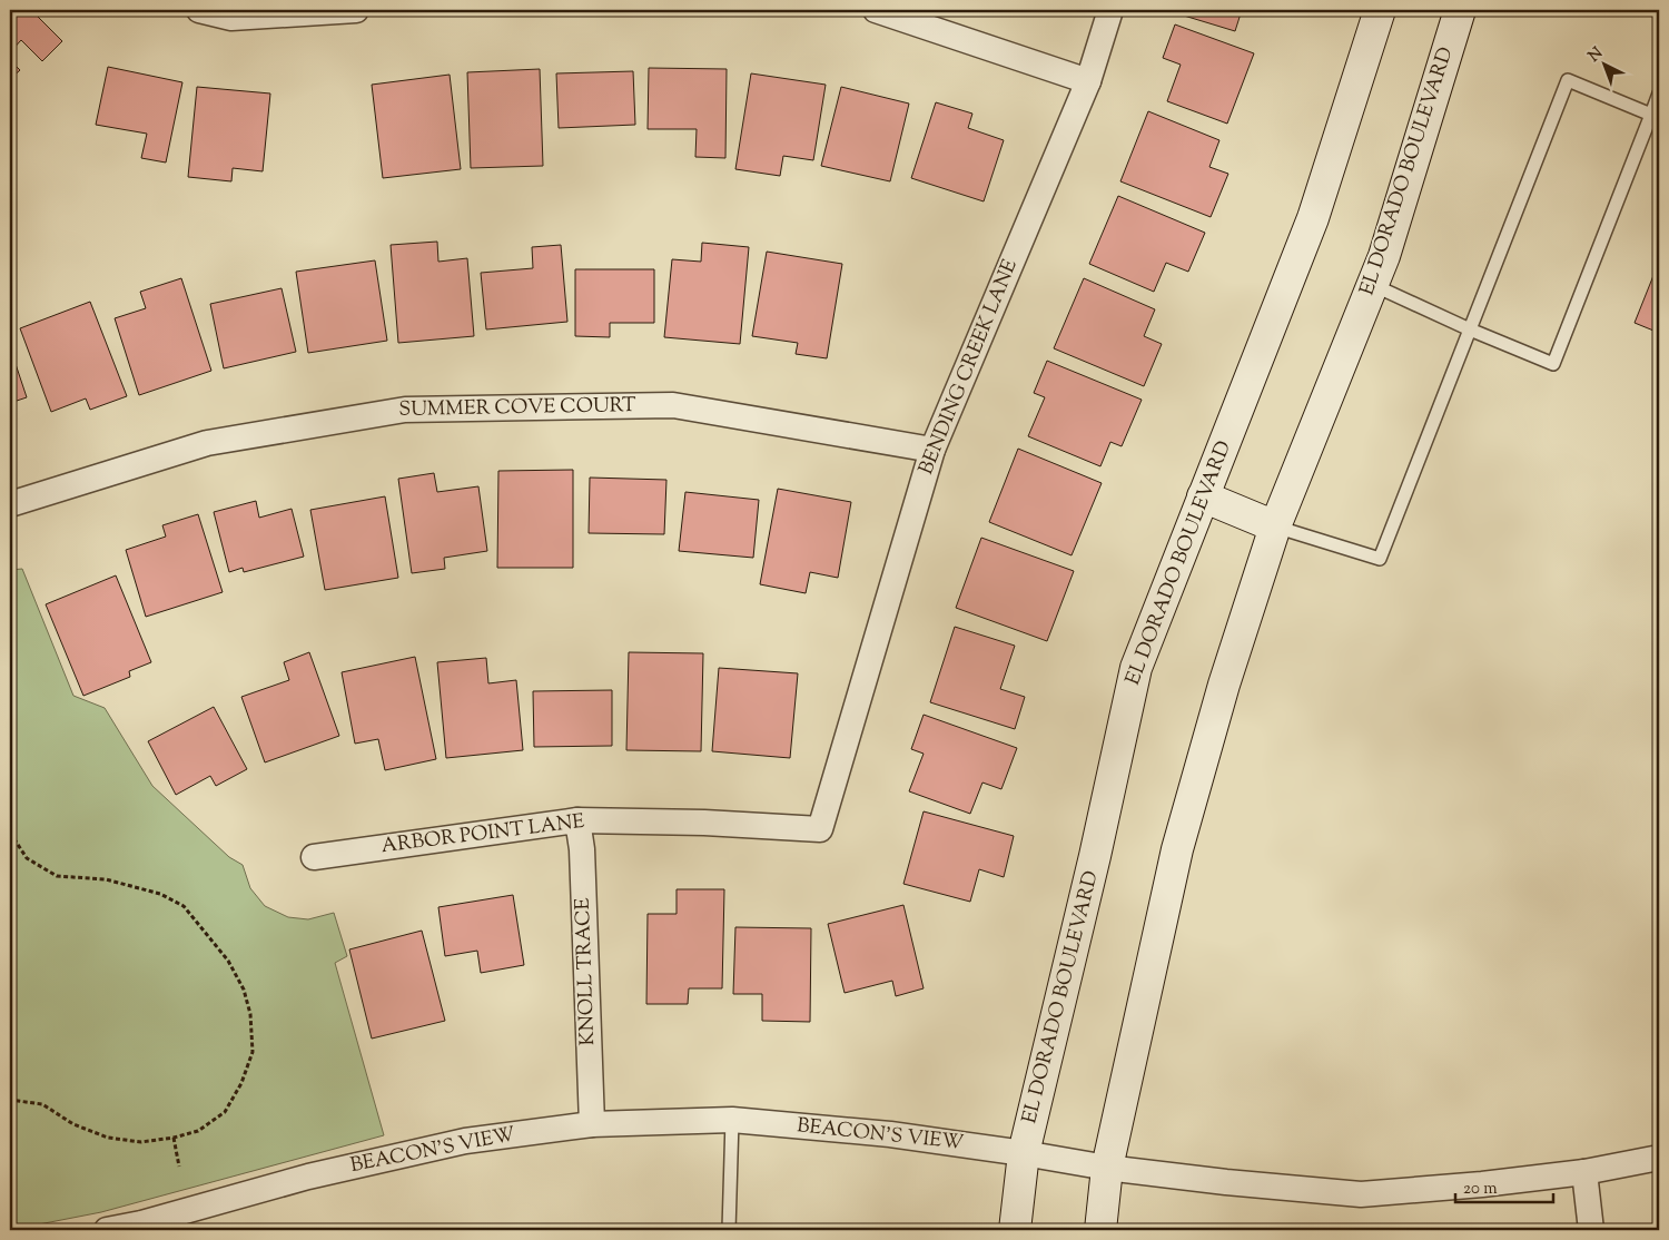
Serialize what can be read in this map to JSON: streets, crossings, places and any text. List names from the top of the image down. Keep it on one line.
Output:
{"streets":{"main road":["EL DORADO BOULEVARD"],"street":["BENDING CREEK LANE","SUMMER COVE COURT","ARBOR POINT LANE","KNOLL TRACE","BEACON'S VIEW"]},"crossings":[["EL DORADO BOULEVARD","BEACON'S VIEW"],["BENDING CREEK LANE","SUMMER COVE COURT"],["BENDING CREEK LANE","ARBOR POINT LANE"],["ARBOR POINT LANE","KNOLL TRACE"],["KNOLL TRACE","BEACON'S VIEW"]],"scale_bar":"20 m","north":"top left"}
